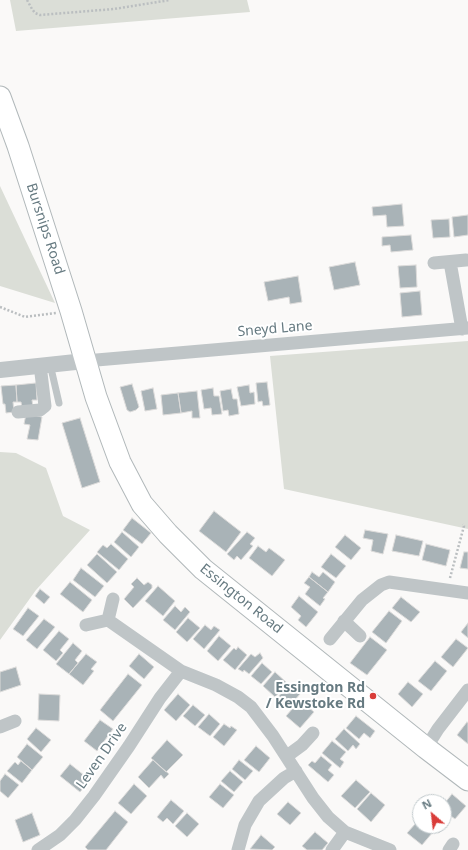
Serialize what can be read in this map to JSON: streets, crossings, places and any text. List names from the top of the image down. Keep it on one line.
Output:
{"streets":{"main road":["Bursnips Road","Essington Road"],"street":["Sneyd Lane","Leven Drive"]},"crossings":[["Bursnips Road","Sneyd Lane"],["Bursnips Road","Essington Road"],["Sneyd Lane","Essington Road"]],"places":["Essington Rd / Kewstoke Rd"],"north":"top left"}
